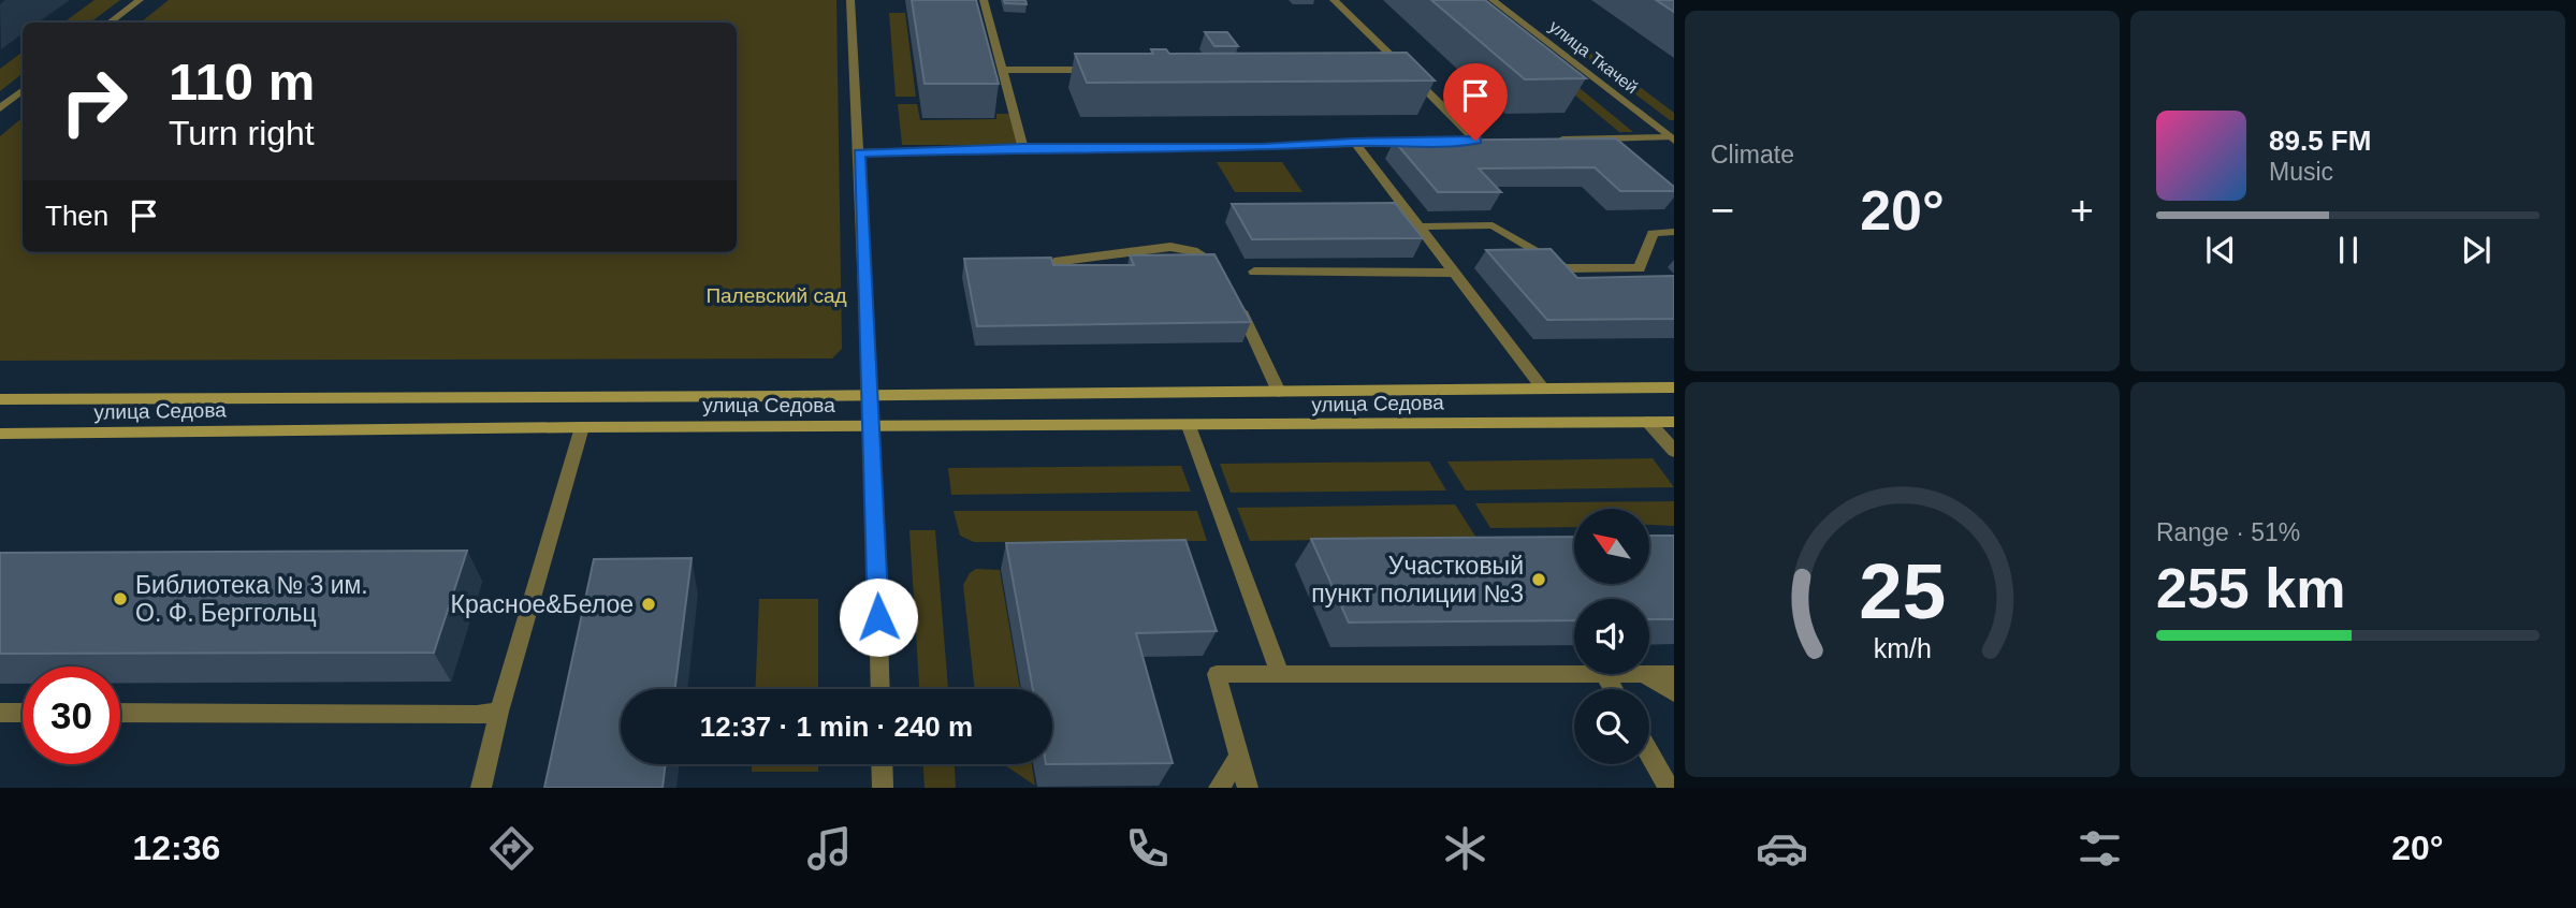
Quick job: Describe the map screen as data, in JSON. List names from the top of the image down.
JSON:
{
  "streets": {
    "main road": ["улица Седова"],
    "street": ["улица Ткачей"]
  },
  "parks": ["Палевский сад"],
  "places": ["Участковый пункт полиции №3", "Библиотека № 3 им. О. Ф. Берггольц", "Красное&Белое"],
  "north": "top left",
  "page": {
    "tile": [
      "Climate",
      ["Range · 51%", "255 km"]
    ],
    "turn": ["110 m", "Turn right"],
    "song": ["89.5 FM", "Music"],
    "then": "Then",
    "heat": ["−", "20°", "+"],
    "limit": "30",
    "trip": "12:37 · 1 min · 240 m",
    "tabs": ["12:36", "20°"],
    "gauge": ["25", "km/h"]
  }
}
